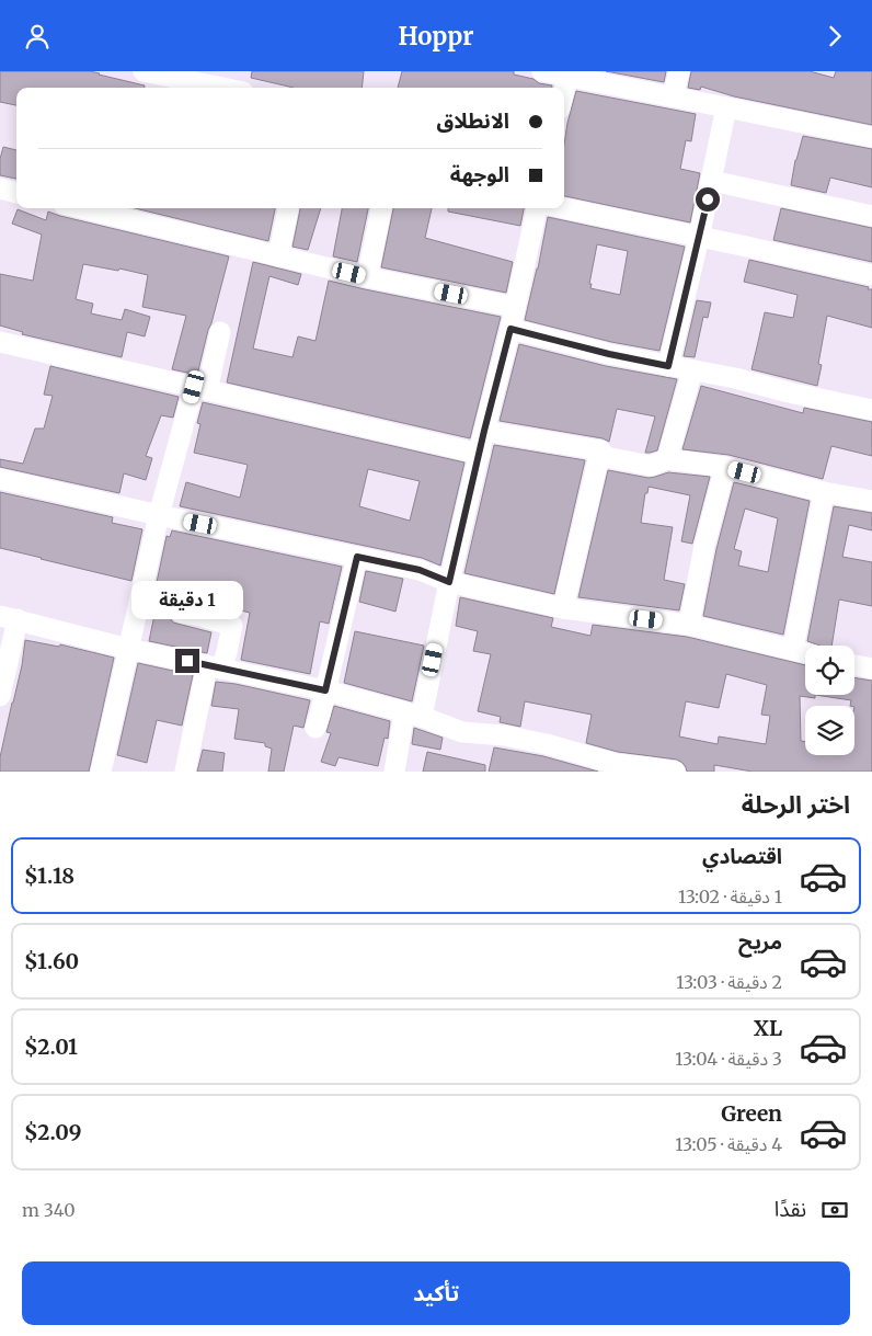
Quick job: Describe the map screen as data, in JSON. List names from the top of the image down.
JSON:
{
  "page": {
    "header": "Hoppr",
    "banner": ["الانطلاق", "الوجهة"],
    "bubble": "1 دقيقة",
    "heading": "اختر الرحلة",
    "list": [
      {
        "name": "اقتصادي",
        "note": "1 دقيقة · 13:02",
        "value": "$1.18"
      },
      {
        "name": "مريح",
        "note": "2 دقيقة · 13:03",
        "value": "$1.60"
      },
      {
        "name": "XL",
        "note": "3 دقيقة · 13:04",
        "value": "$2.01"
      },
      {
        "name": "Green",
        "note": "4 دقيقة · 13:05",
        "value": "$2.09"
      }
    ],
    "pay": ["نقدًا", "340 m"],
    "buttons": "تأكيد"
  }
}
